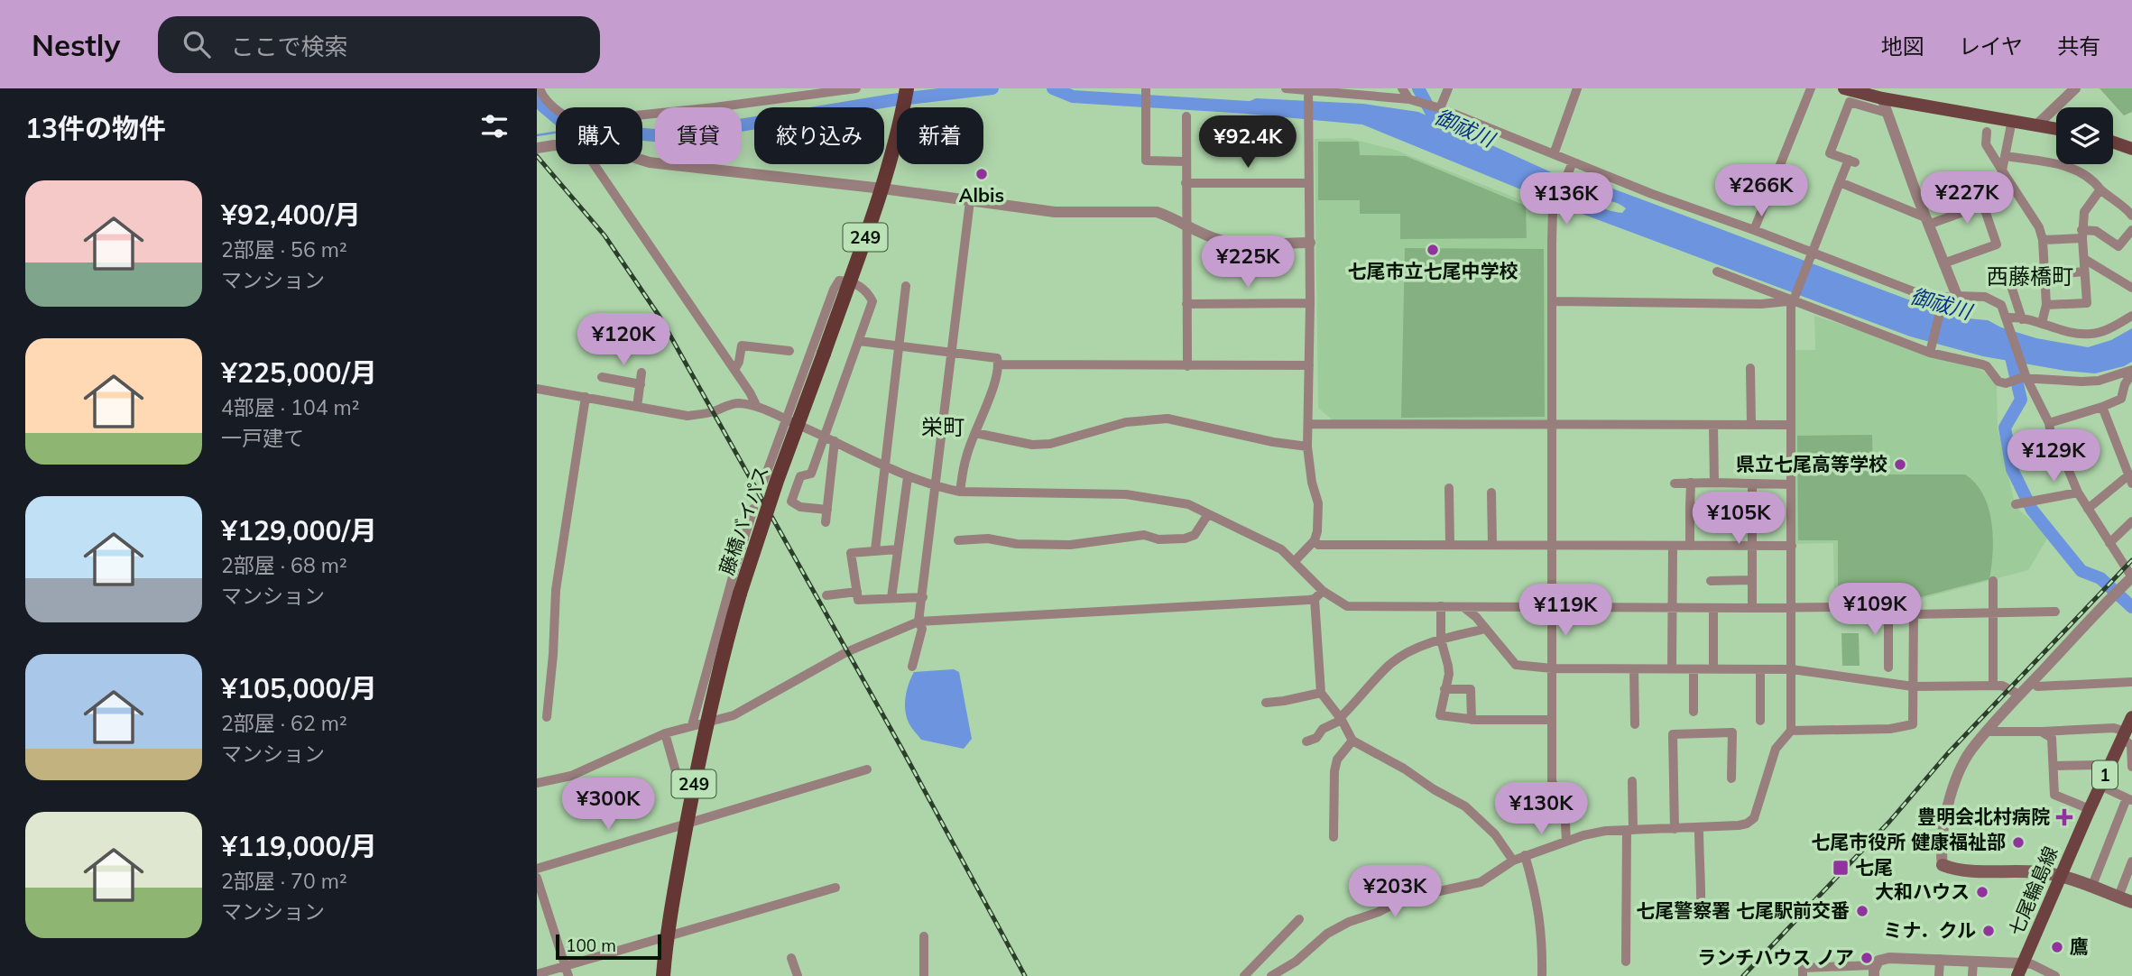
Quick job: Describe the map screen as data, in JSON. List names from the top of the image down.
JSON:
{
  "streets": {
    "highway": ["249", "藤橋バイパス"],
    "main road": ["1", "七尾輪島線"]
  },
  "districts": ["西藤橋町", "栄町"],
  "water": ["御祓川"],
  "places": {
    "other": [
      "Albis",
      "七尾市立七尾中学校",
      "県立七尾高等学校",
      "七尾市役所 健康福祉部",
      "大和ハウス",
      "七尾警察署 七尾駅前交番",
      "ミナ．クル",
      "鷹",
      "ランチハウス ノア"
    ],
    "health": ["豊明会北村病院"],
    "transit": ["七尾"]
  },
  "scale_bar": "100 m",
  "page": {
    "header": "Nestly",
    "search": "ここで検索",
    "nav": ["地図", "レイヤ", "共有"],
    "heading": "13件の物件",
    "chip": [
      "購入",
      "賃貸",
      "絞り込み",
      "新着"
    ],
    "price": [
      "¥92.4K",
      "¥266K",
      "¥227K",
      "¥136K",
      "¥225K",
      "¥120K",
      "¥129K",
      "¥105K",
      "¥109K",
      "¥119K",
      "¥300K",
      "¥130K",
      "¥203K"
    ],
    "list": [
      {
        "name": "¥92,400/月",
        "note": "2部屋 · 56 m² · マンション"
      },
      {
        "name": "¥225,000/月",
        "note": "4部屋 · 104 m² · 一戸建て"
      },
      {
        "name": "¥129,000/月",
        "note": "2部屋 · 68 m² · マンション"
      },
      {
        "name": "¥105,000/月",
        "note": "2部屋 · 62 m² · マンション"
      },
      {
        "name": "¥119,000/月",
        "note": "2部屋 · 70 m² · マンション"
      }
    ],
    "scale": "100 m"
  }
}
